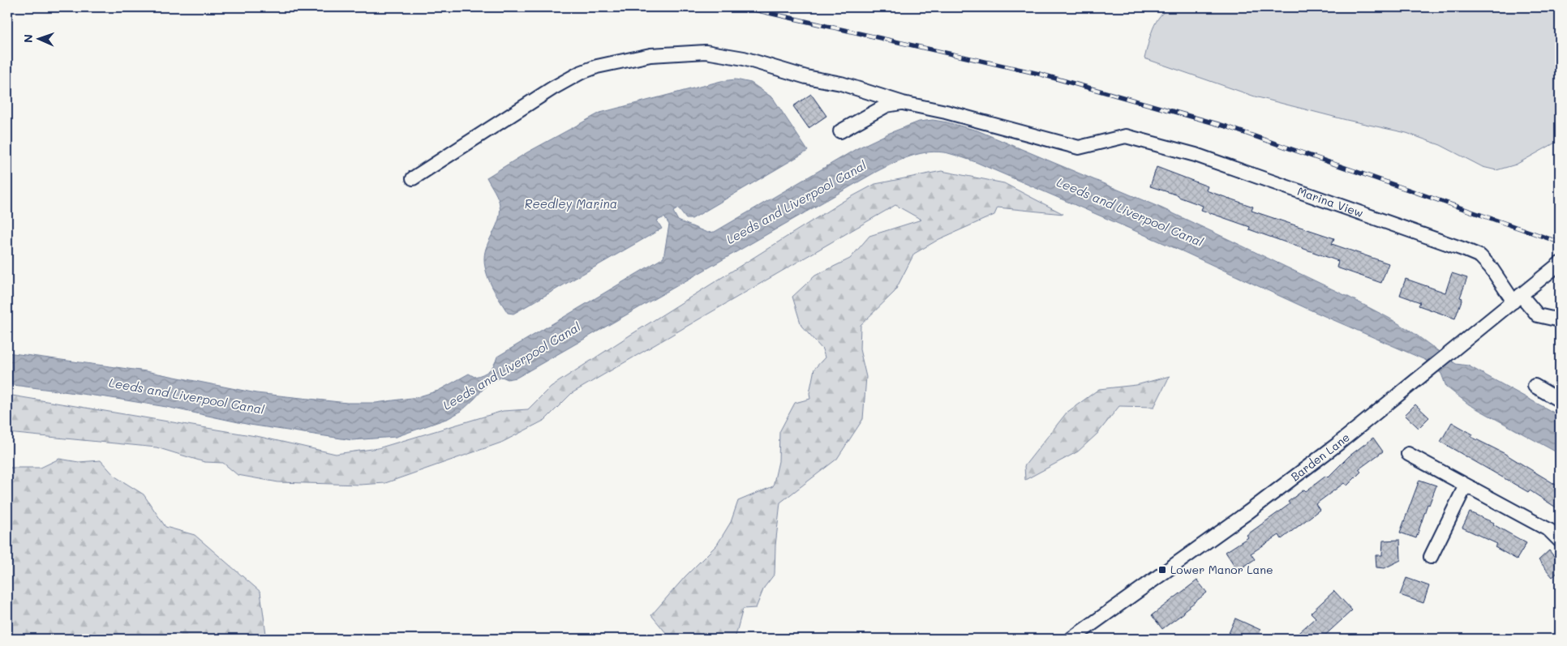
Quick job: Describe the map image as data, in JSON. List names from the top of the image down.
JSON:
{
  "streets": {
    "street": ["Marina View", "Barden Lane"]
  },
  "crossings": [
    ["Marina View", "Barden Lane"]
  ],
  "water": ["Leeds and Liverpool Canal", "Reedley Marina"],
  "places": {
    "transit": ["Lower Manor Lane"]
  },
  "north": "left"
}
